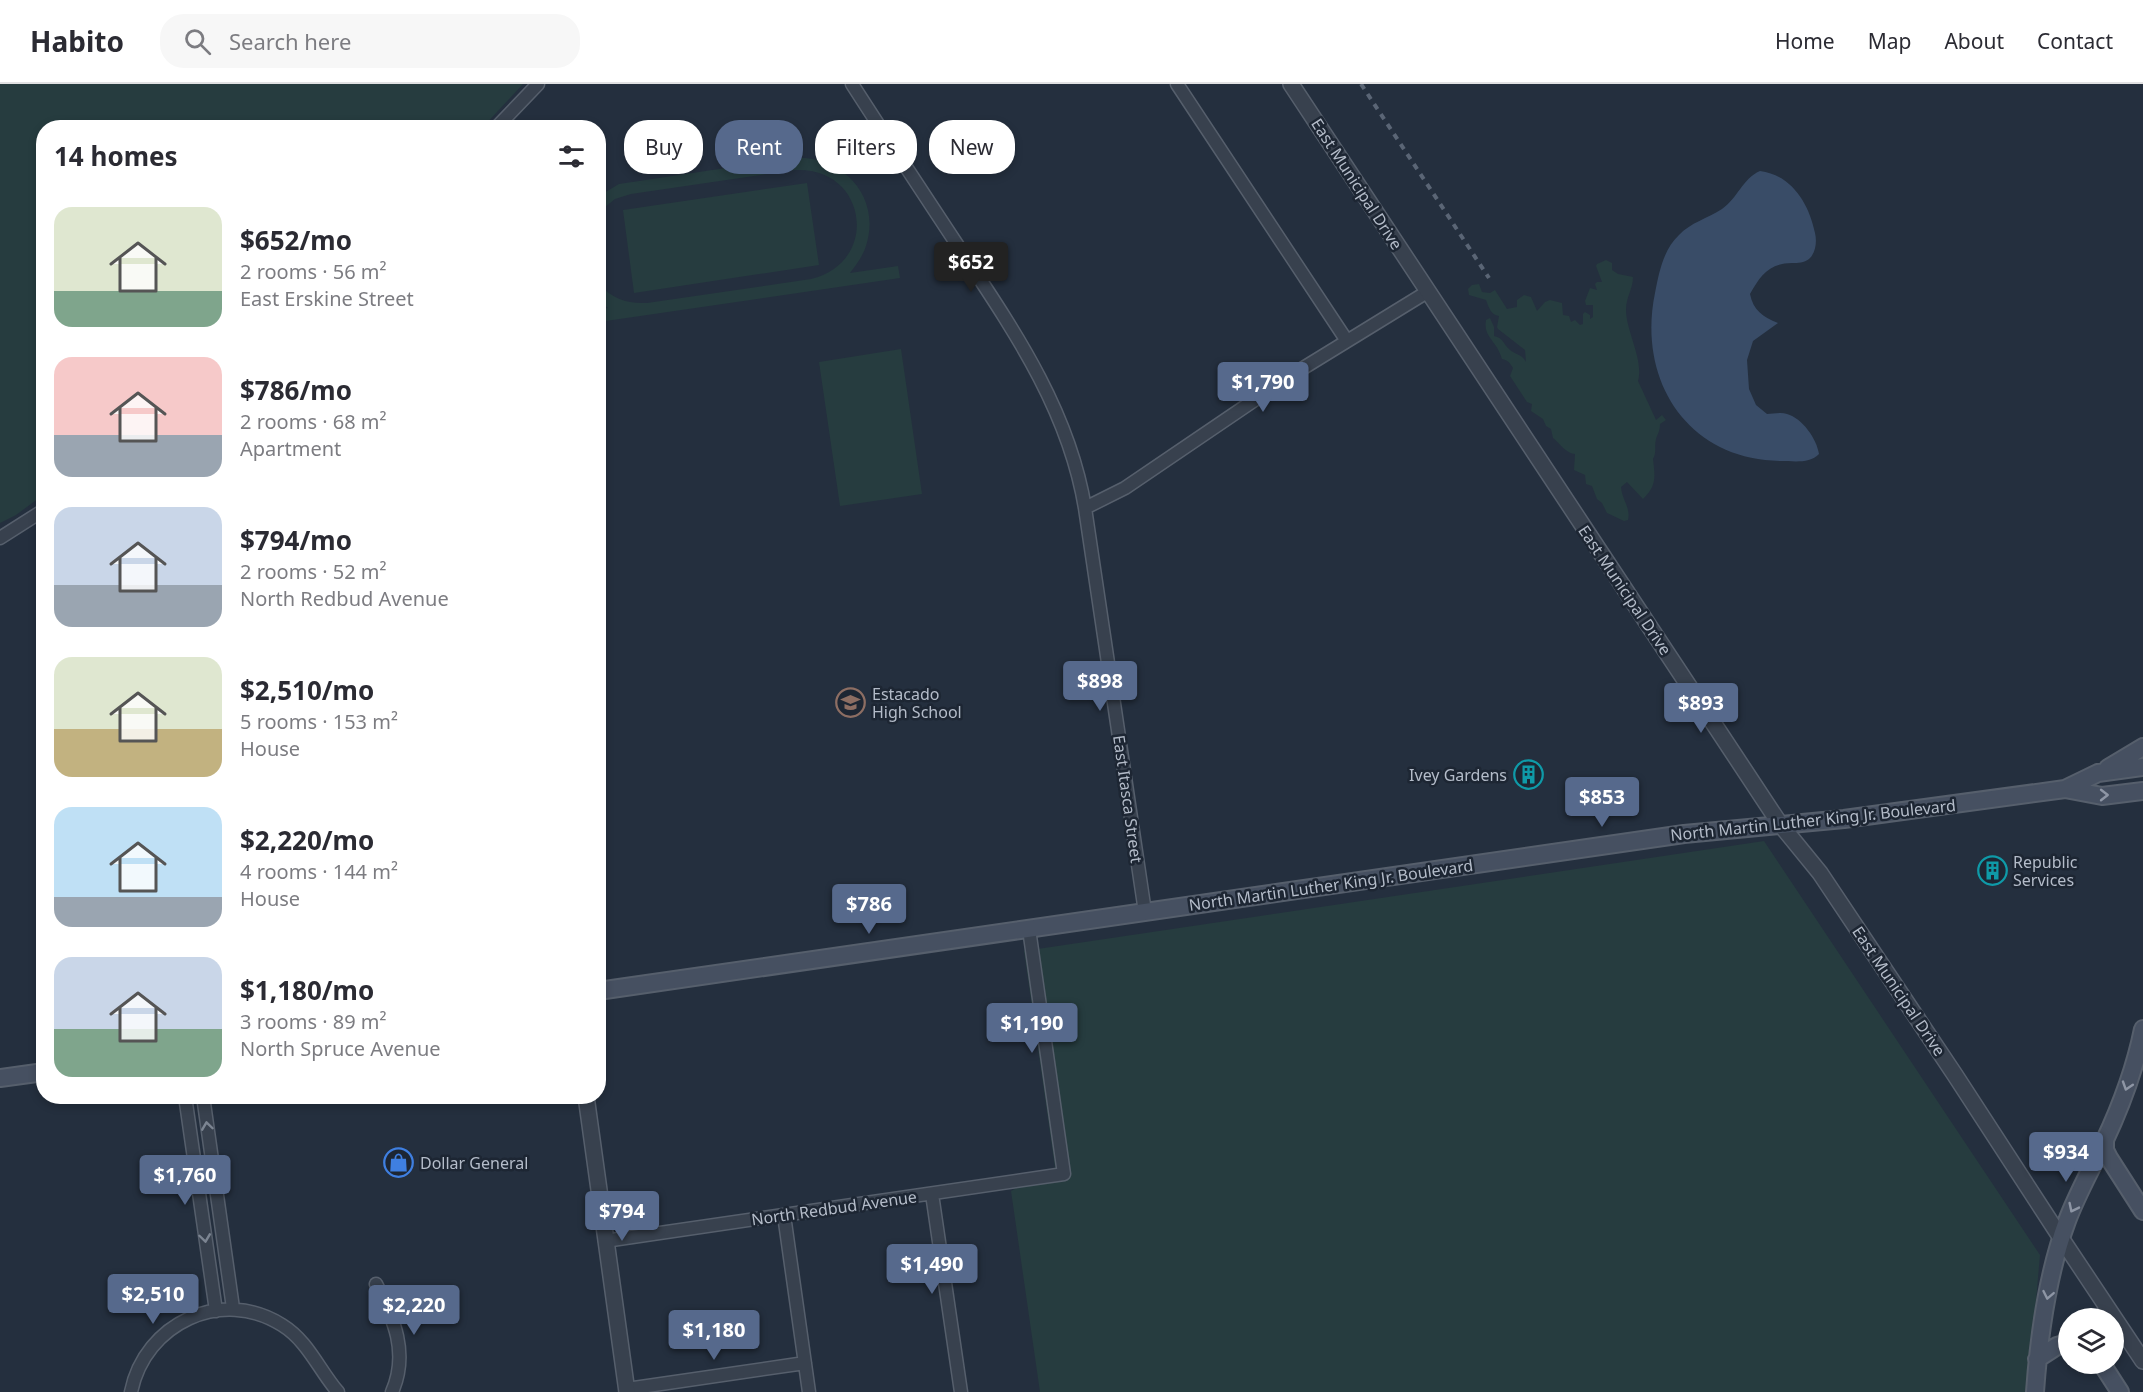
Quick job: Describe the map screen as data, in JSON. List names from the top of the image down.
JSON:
{
  "streets": {
    "main road": ["North Martin Luther King Jr. Boulevard"],
    "street": ["East Municipal Drive", "East Itasca Street", "North Redbud Avenue"]
  },
  "crossings": [
    ["East Municipal Drive", "North Martin Luther King Jr. Boulevard"],
    ["East Itasca Street", "North Martin Luther King Jr. Boulevard"],
    ["North Martin Luther King Jr. Boulevard", "North Redbud Avenue"]
  ],
  "places": {
    "school or university": ["Estacado High School"],
    "building": ["Ivey Gardens", "Republic Services"],
    "shop": ["Dollar General"]
  },
  "page": {
    "header": "Habito",
    "search": "Search here",
    "nav": [
      "Home",
      "Map",
      "About",
      "Contact"
    ],
    "chip": [
      "Buy",
      "Rent",
      "Filters",
      "New"
    ],
    "heading": "14 homes",
    "list": [
      {
        "name": "$652/mo",
        "note": "2 rooms · 56 m² · East Erskine Street"
      },
      {
        "name": "$786/mo",
        "note": "2 rooms · 68 m² · Apartment"
      },
      {
        "name": "$794/mo",
        "note": "2 rooms · 52 m² · North Redbud Avenue"
      },
      {
        "name": "$2,510/mo",
        "note": "5 rooms · 153 m² · House"
      },
      {
        "name": "$2,220/mo",
        "note": "4 rooms · 144 m² · House"
      },
      {
        "name": "$1,180/mo",
        "note": "3 rooms · 89 m² · North Spruce Avenue"
      }
    ],
    "price": [
      "$652",
      "$1,790",
      "$898",
      "$893",
      "$853",
      "$786",
      "$1,190",
      "$934",
      "$1,760",
      "$794",
      "$1,490",
      "$2,510",
      "$2,220",
      "$1,180"
    ]
  }
}
